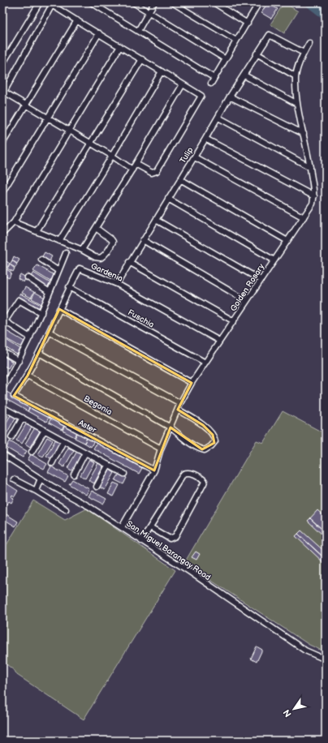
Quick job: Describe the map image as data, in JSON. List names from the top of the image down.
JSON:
{
  "streets": {
    "street": [
      "Tulip",
      "Gardenia",
      "Golden Rosary",
      "Fuschia",
      "Begonia",
      "Aster",
      "San Miguel Barangay Road"
    ]
  },
  "crossings": [
    ["Tulip", "Gardenia"],
    ["Gardenia", "Golden Rosary"],
    ["Gardenia", "Fuschia"],
    ["Gardenia", "Begonia"],
    ["Gardenia", "Aster"],
    ["Golden Rosary", "Fuschia"],
    ["Golden Rosary", "Begonia"],
    ["Golden Rosary", "Aster"],
    ["Golden Rosary", "San Miguel Barangay Road"]
  ],
  "north": "bottom left"
}
